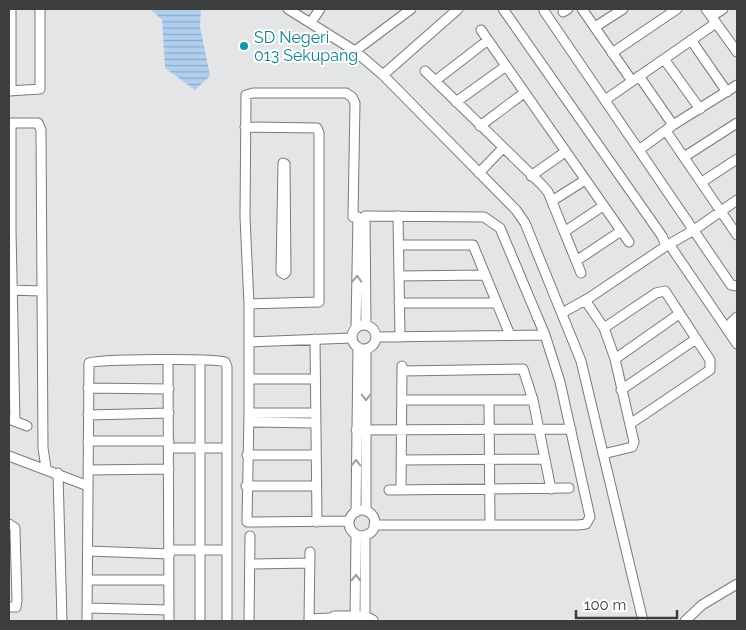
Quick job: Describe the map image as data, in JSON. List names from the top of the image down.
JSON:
{
  "places": ["SD Negeri 013 Sekupang"],
  "scale_bar": "100 m"
}
